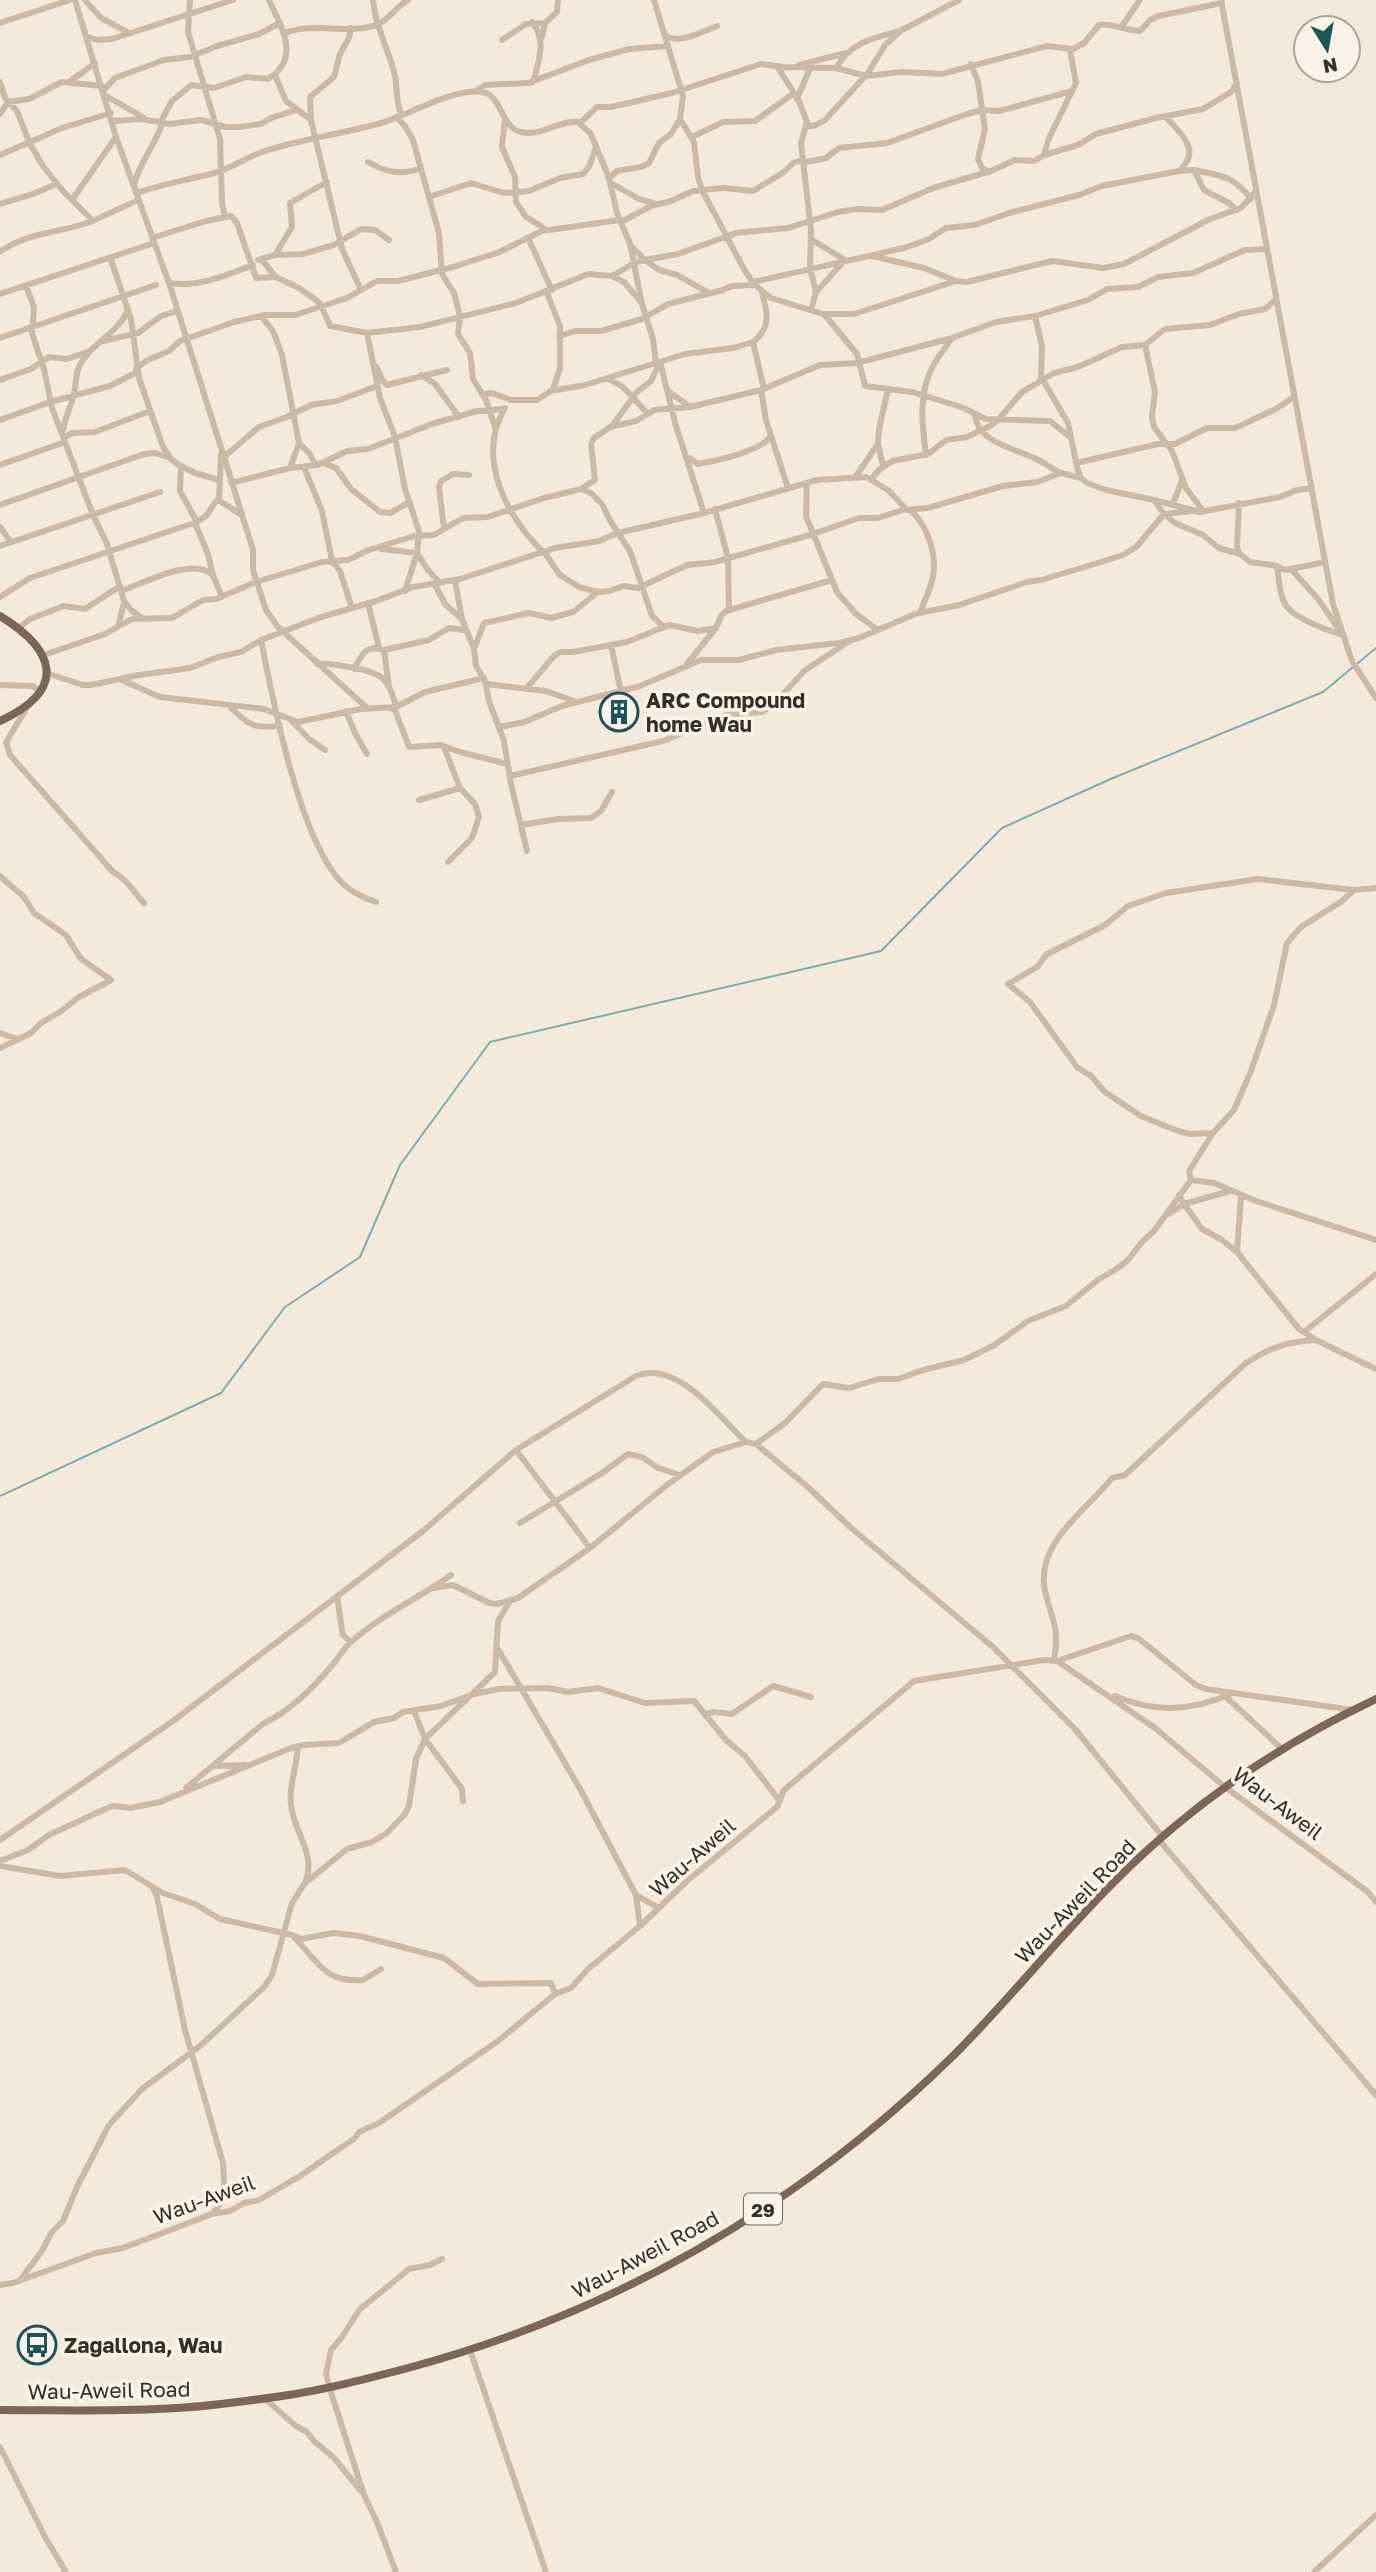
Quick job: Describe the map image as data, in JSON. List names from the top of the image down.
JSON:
{
  "streets": {
    "main road": ["Wau-Aweil Road", "29"],
    "street": ["Wau-Aweil"]
  },
  "crossings": [
    ["Wau-Aweil", "Wau-Aweil Road"]
  ],
  "places": {
    "building": ["ARC Compound home Wau"],
    "bus stop": ["Zagallona, Wau"]
  },
  "north": "bottom"
}
